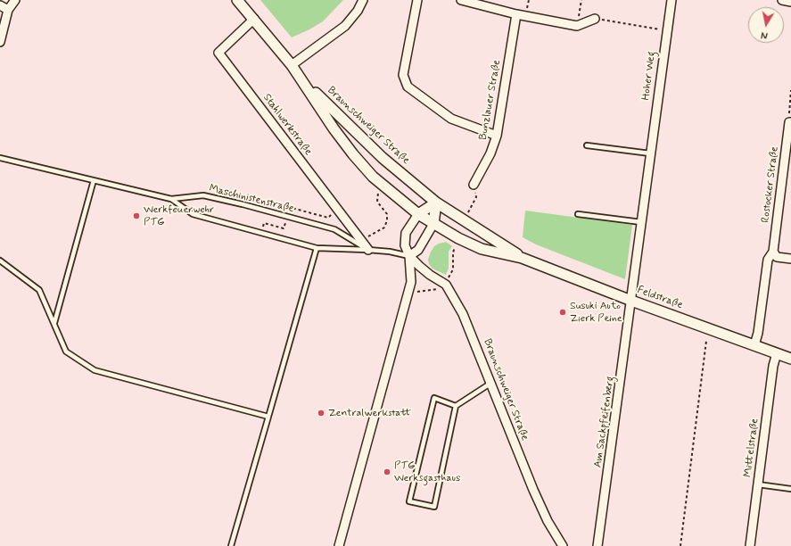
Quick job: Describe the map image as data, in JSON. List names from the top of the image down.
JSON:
{
  "streets": {
    "street": [
      "Hoher Weg",
      "Bunzlauer Straße",
      "Stahlwerkstraße",
      "Braunschweiger Straße",
      "Rostocker Straße",
      "Feldstraße",
      "Am Sackpfeifenberg",
      "Mittelstraße"
    ],
    "lane": ["Maschinistenstraße"]
  },
  "crossings": [
    ["Hoher Weg", "Feldstraße"],
    ["Hoher Weg", "Am Sackpfeifenberg"],
    ["Stahlwerkstraße", "Braunschweiger Straße"],
    ["Stahlwerkstraße", "Maschinistenstraße"],
    ["Braunschweiger Straße", "Feldstraße"],
    ["Rostocker Straße", "Feldstraße"],
    ["Feldstraße", "Am Sackpfeifenberg"],
    ["Feldstraße", "Mittelstraße"]
  ],
  "places": [
    "Werkfeuerwehr PTG",
    "Susuki Auto Zierk Peine",
    "Zentralwerkstatt",
    "PTG Werksgasthaus"
  ],
  "north": "bottom"
}
